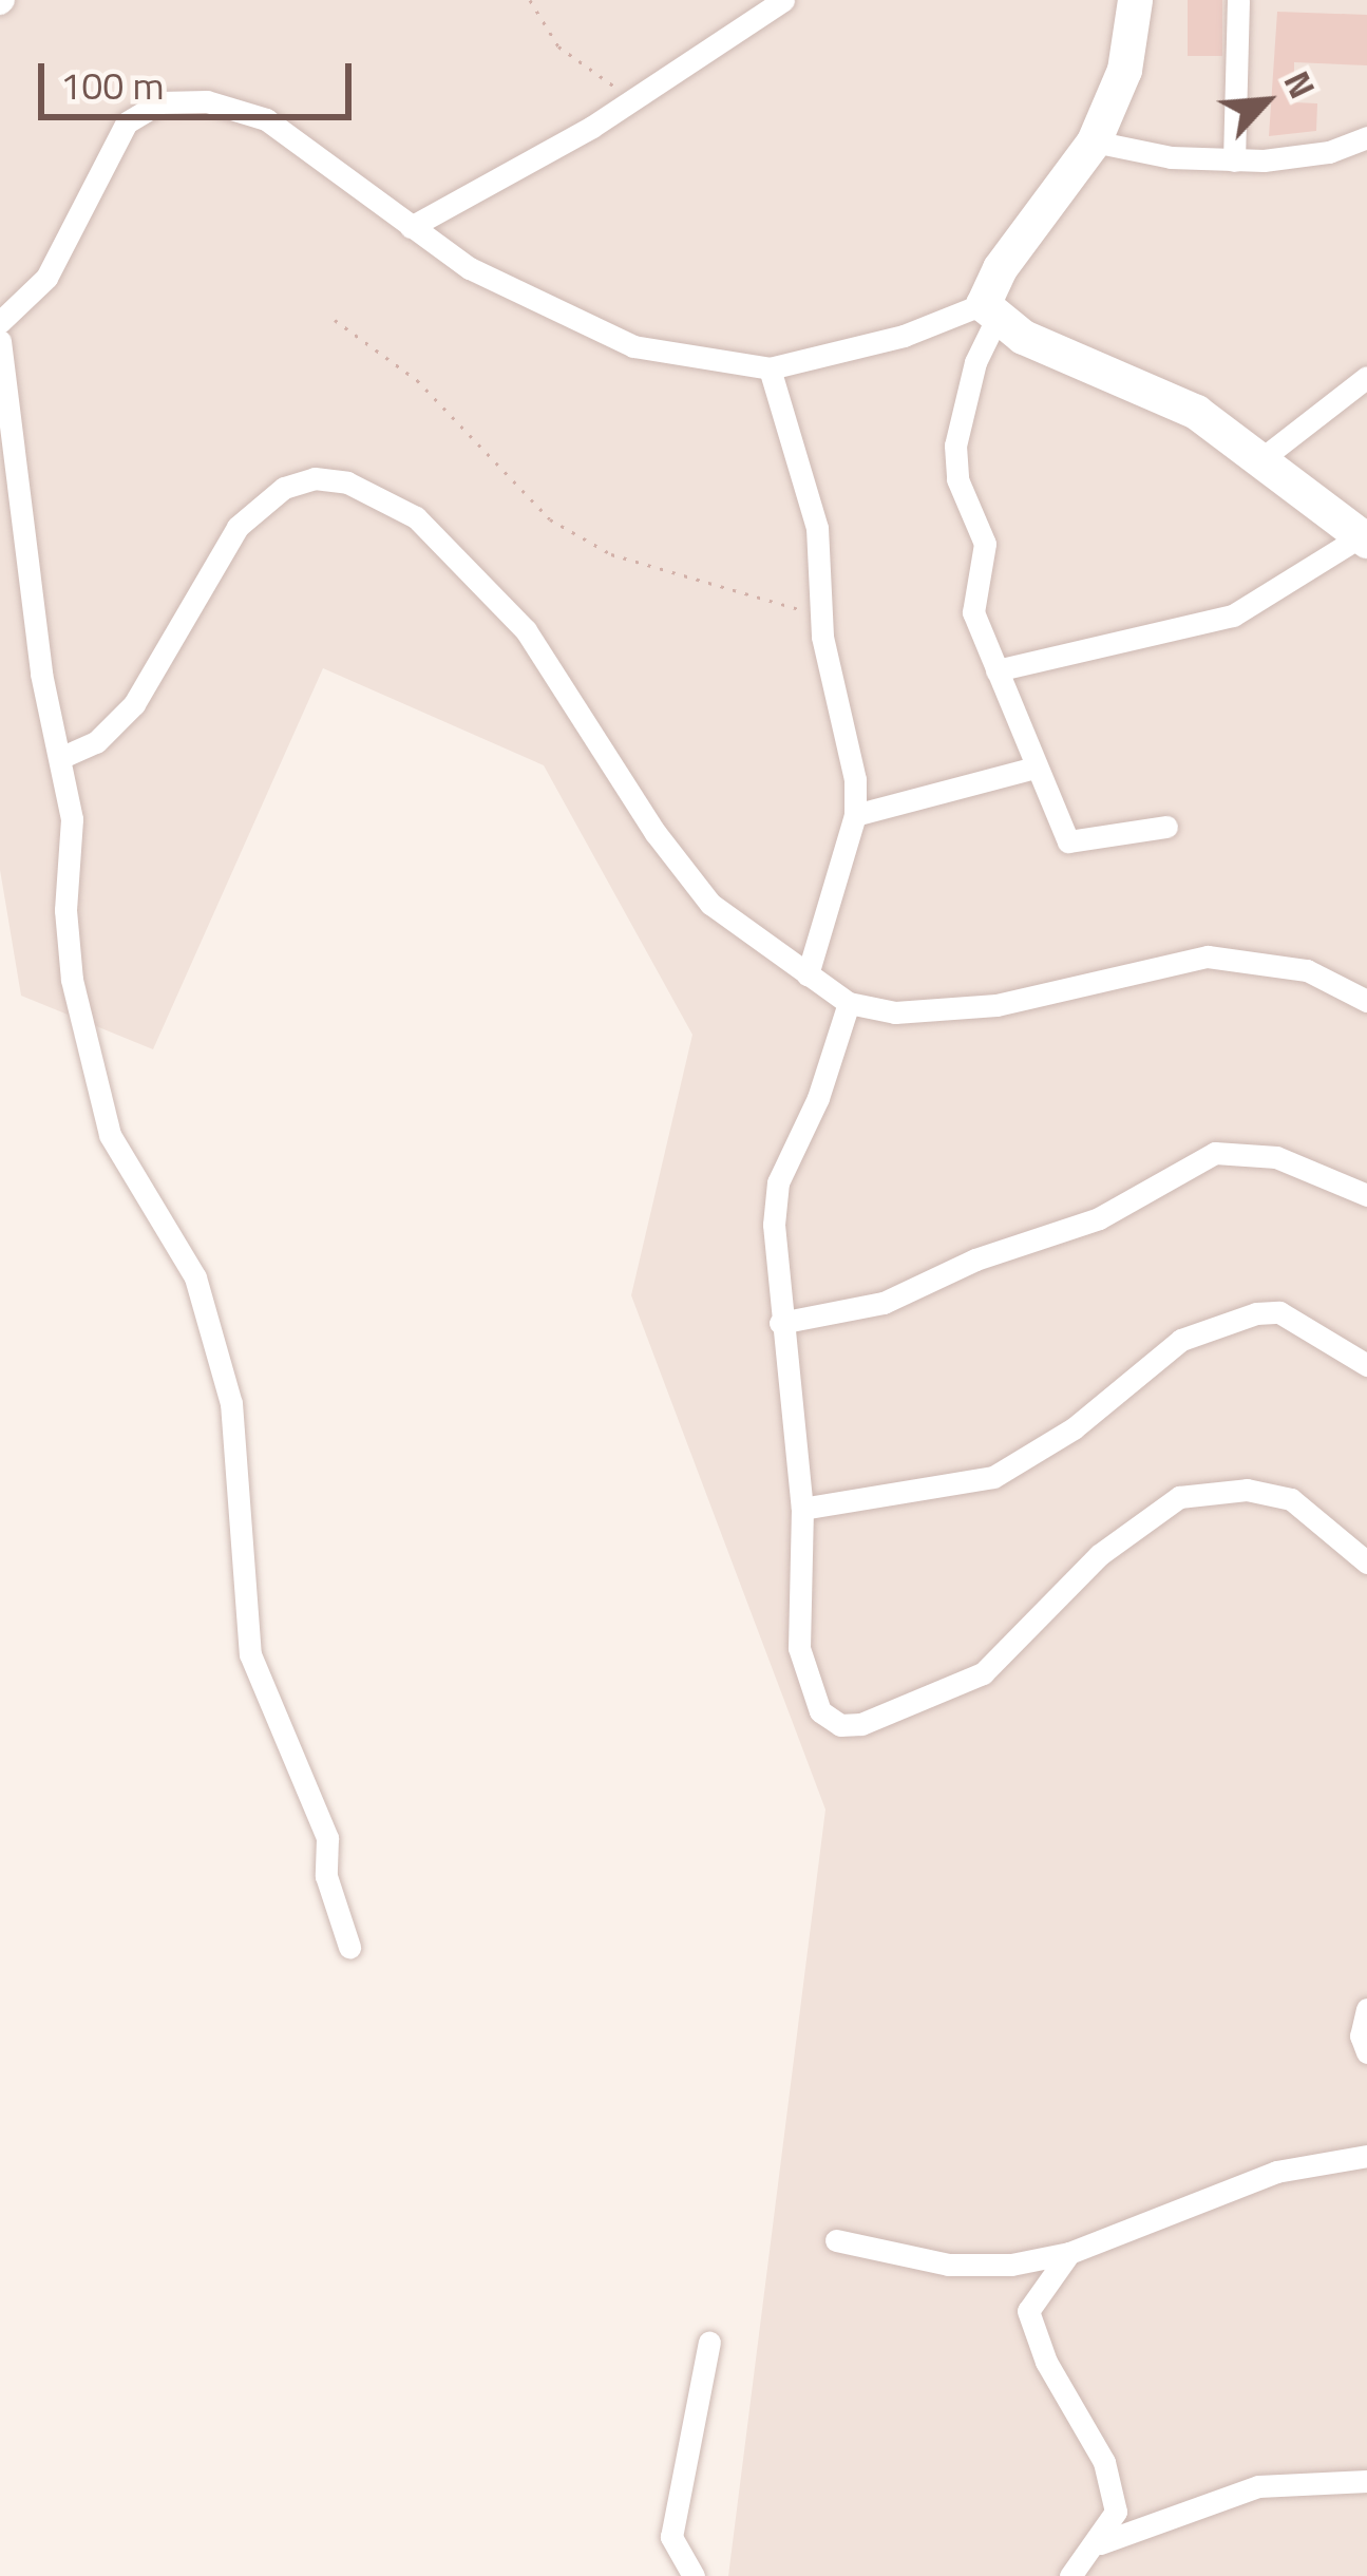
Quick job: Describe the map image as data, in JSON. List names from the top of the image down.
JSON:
{
  "scale_bar": "100 m",
  "north": "top right"
}
